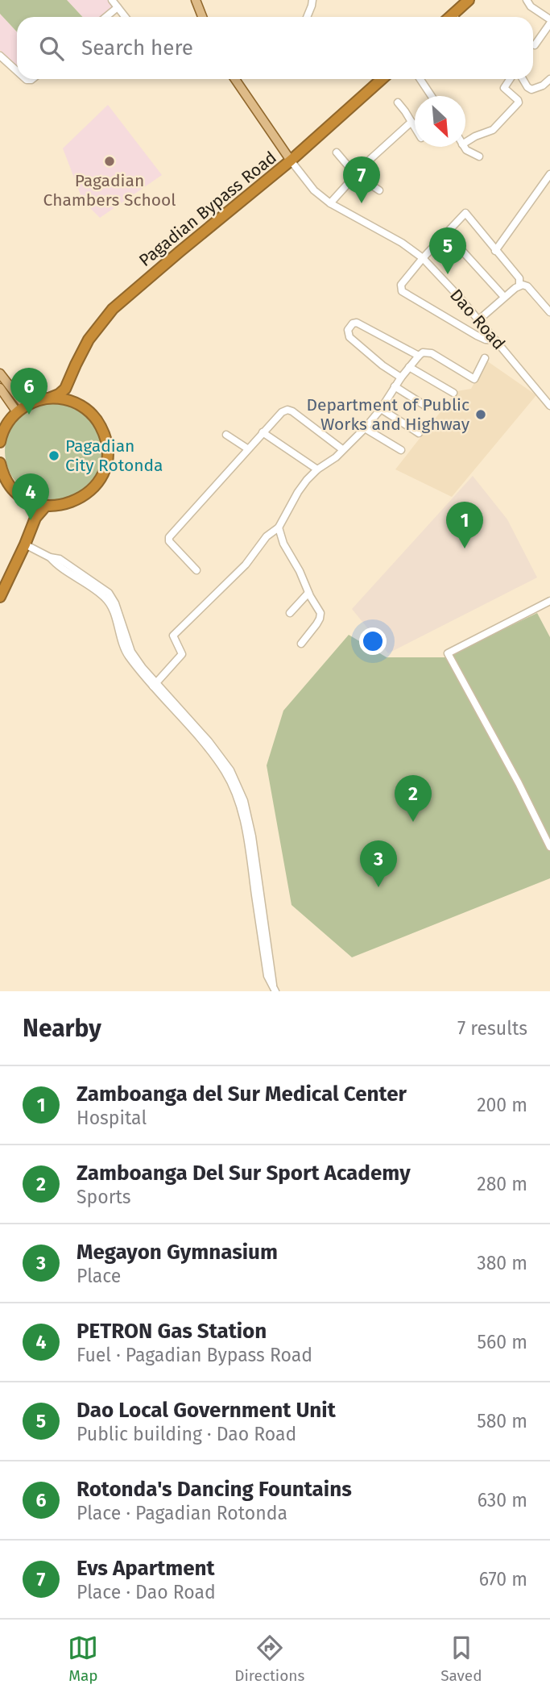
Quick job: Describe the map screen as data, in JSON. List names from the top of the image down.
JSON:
{
  "streets": {
    "highway": ["Pagadian Bypass Road"],
    "street": ["Dao Road"]
  },
  "crossings": [
    ["Pagadian Bypass Road", "Dao Road"]
  ],
  "places": ["Pagadian Chambers School", "Department of Public Works and Highway", "Pagadian City Rotonda"],
  "north": "bottom right",
  "page": {
    "search": "Search here",
    "pins": [
      "7",
      "5",
      "6",
      "4",
      "1",
      "2",
      "3"
    ],
    "heading": ["Nearby", "7 results"],
    "list": [
      {
        "mark": "1",
        "name": "Zamboanga del Sur Medical Center",
        "note": "Hospital",
        "value": "200 m"
      },
      {
        "mark": "2",
        "name": "Zamboanga Del Sur Sport Academy",
        "note": "Sports",
        "value": "280 m"
      },
      {
        "mark": "3",
        "name": "Megayon Gymnasium",
        "note": "Place",
        "value": "380 m"
      },
      {
        "mark": "4",
        "name": "PETRON Gas Station",
        "note": "Fuel · Pagadian Bypass Road",
        "value": "560 m"
      },
      {
        "mark": "5",
        "name": "Dao Local Government Unit",
        "note": "Public building · Dao Road",
        "value": "580 m"
      },
      {
        "mark": "6",
        "name": "Rotonda's Dancing Fountains",
        "note": "Place · Pagadian Rotonda",
        "value": "630 m"
      },
      {
        "mark": "7",
        "name": "Evs Apartment",
        "note": "Place · Dao Road",
        "value": "670 m"
      }
    ],
    "nav": ["Map", "Directions", "Saved"]
  }
}
